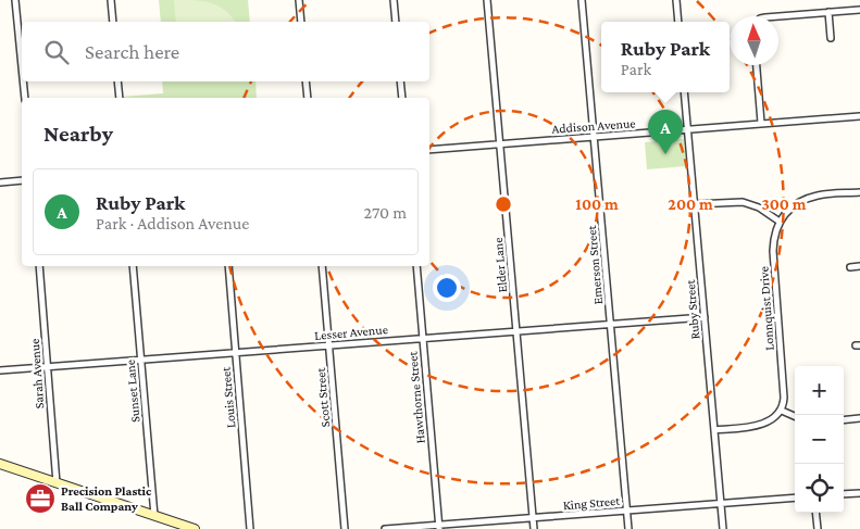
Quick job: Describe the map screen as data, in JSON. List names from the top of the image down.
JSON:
{
  "streets": {
    "street": [
      "Addison Avenue",
      "Elder Lane",
      "Emerson Street",
      "Lonnquist Drive",
      "Ruby Street",
      "Lesser Avenue",
      "Sarah Avenue",
      "Sunset Lane",
      "Louis Street",
      "Scott Street",
      "Hawthorne Street",
      "King Street"
    ]
  },
  "crossings": [
    ["Addison Avenue", "Elder Lane"],
    ["Addison Avenue", "Emerson Street"],
    ["Addison Avenue", "Ruby Street"],
    ["Elder Lane", "Lesser Avenue"],
    ["Elder Lane", "King Street"],
    ["Emerson Street", "Lesser Avenue"],
    ["Emerson Street", "King Street"],
    ["Ruby Street", "Lesser Avenue"],
    ["Ruby Street", "King Street"],
    ["Lesser Avenue", "Sarah Avenue"],
    ["Lesser Avenue", "Sunset Lane"],
    ["Lesser Avenue", "Louis Street"],
    ["Lesser Avenue", "Scott Street"],
    ["Lesser Avenue", "Hawthorne Street"],
    ["Hawthorne Street", "King Street"]
  ],
  "places": {
    "office": ["Precision Plastic Ball Company"]
  },
  "north": "top",
  "page": {
    "popup": ["Ruby Park", "Park"],
    "search": "Search here",
    "heading": "Nearby",
    "pins": "A",
    "list": [
      {
        "mark": "A",
        "name": "Ruby Park",
        "note": "Park · Addison Avenue",
        "value": "270 m"
      }
    ],
    "map_buttons": ["+", "−"]
  },
  "rings": ["100 m", "200 m", "300 m"]
}
